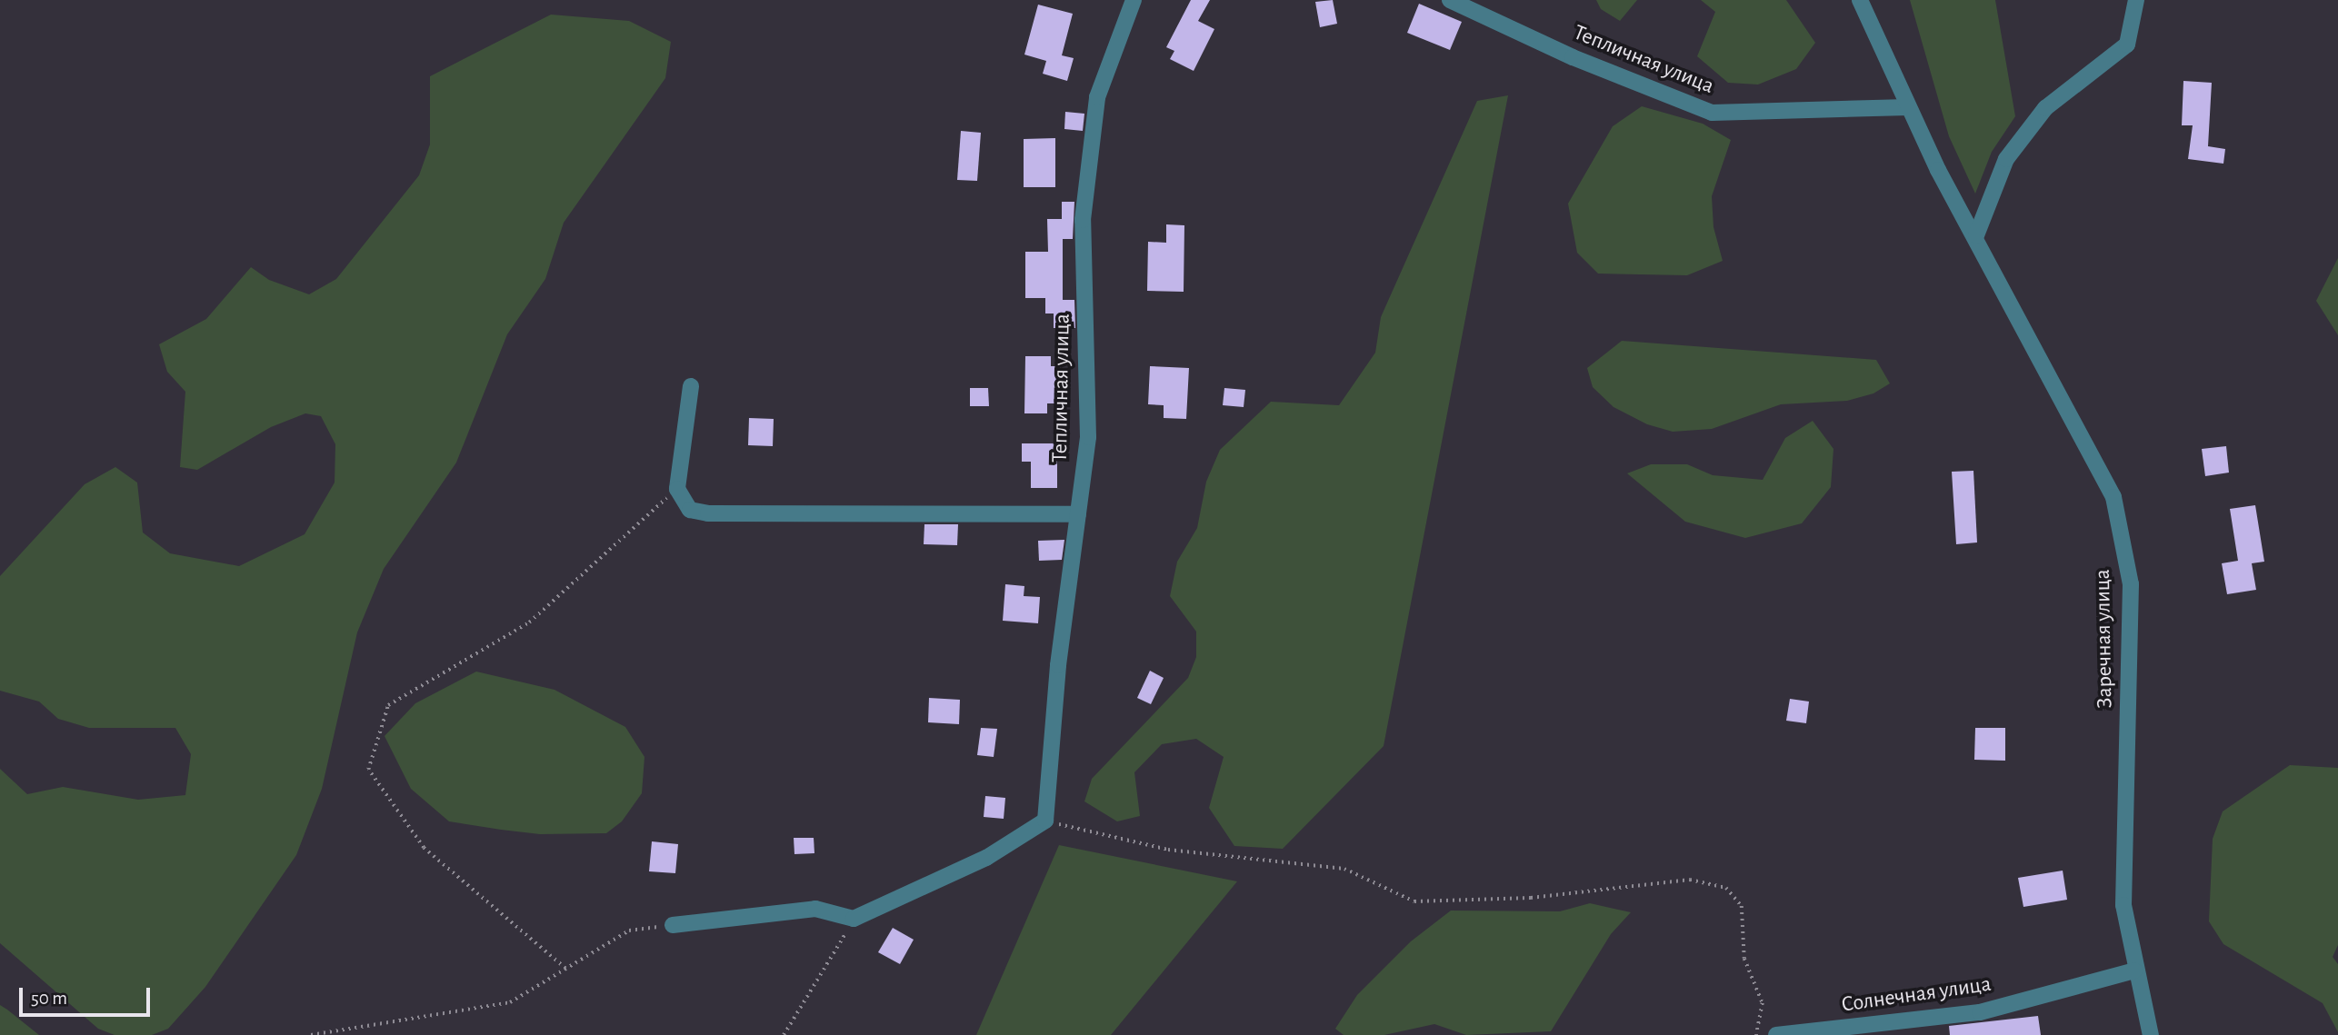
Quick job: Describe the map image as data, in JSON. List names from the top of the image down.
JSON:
{
  "streets": {
    "street": ["Тепличная улица", "Заречная улица", "Солнечная улица"]
  },
  "crossings": [
    ["Тепличная улица", "Заречная улица"],
    ["Заречная улица", "Солнечная улица"]
  ],
  "scale_bar": "50 m"
}
